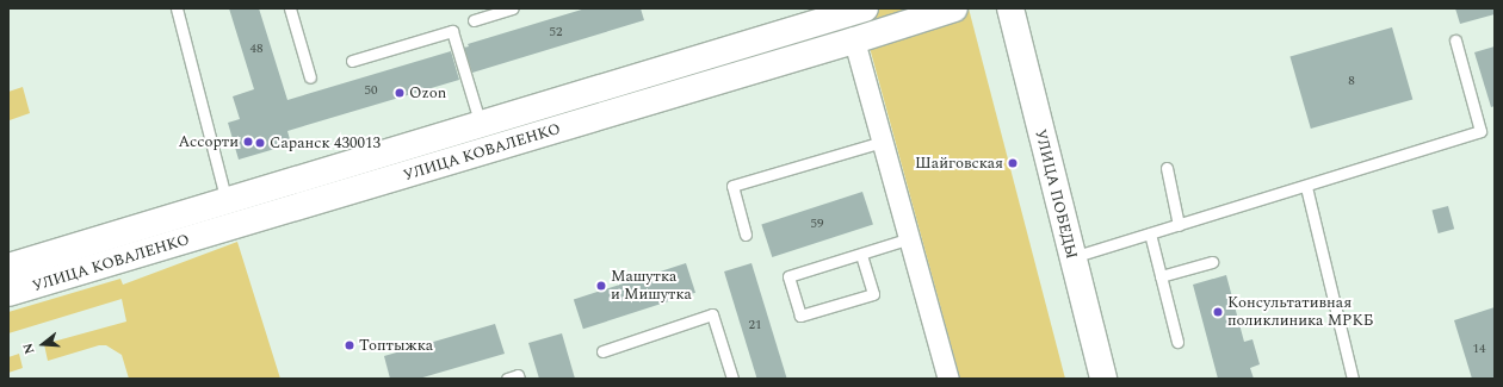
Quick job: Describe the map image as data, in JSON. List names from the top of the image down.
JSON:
{
  "streets": {
    "main road": ["УЛИЦА КОВАЛЕНКО", "УЛИЦА ПОБЕДЫ"]
  },
  "places": [
    "Ozon",
    "Ассорти",
    "Саранск 430013",
    "Шайговская",
    "Машутка и Мишутка",
    "Консультативная поликлиника МРКБ",
    "Топтыжка"
  ],
  "house_numbers": [
    "52",
    "48",
    "8",
    "50",
    "59",
    "21",
    "14"
  ],
  "north": "left"
}
